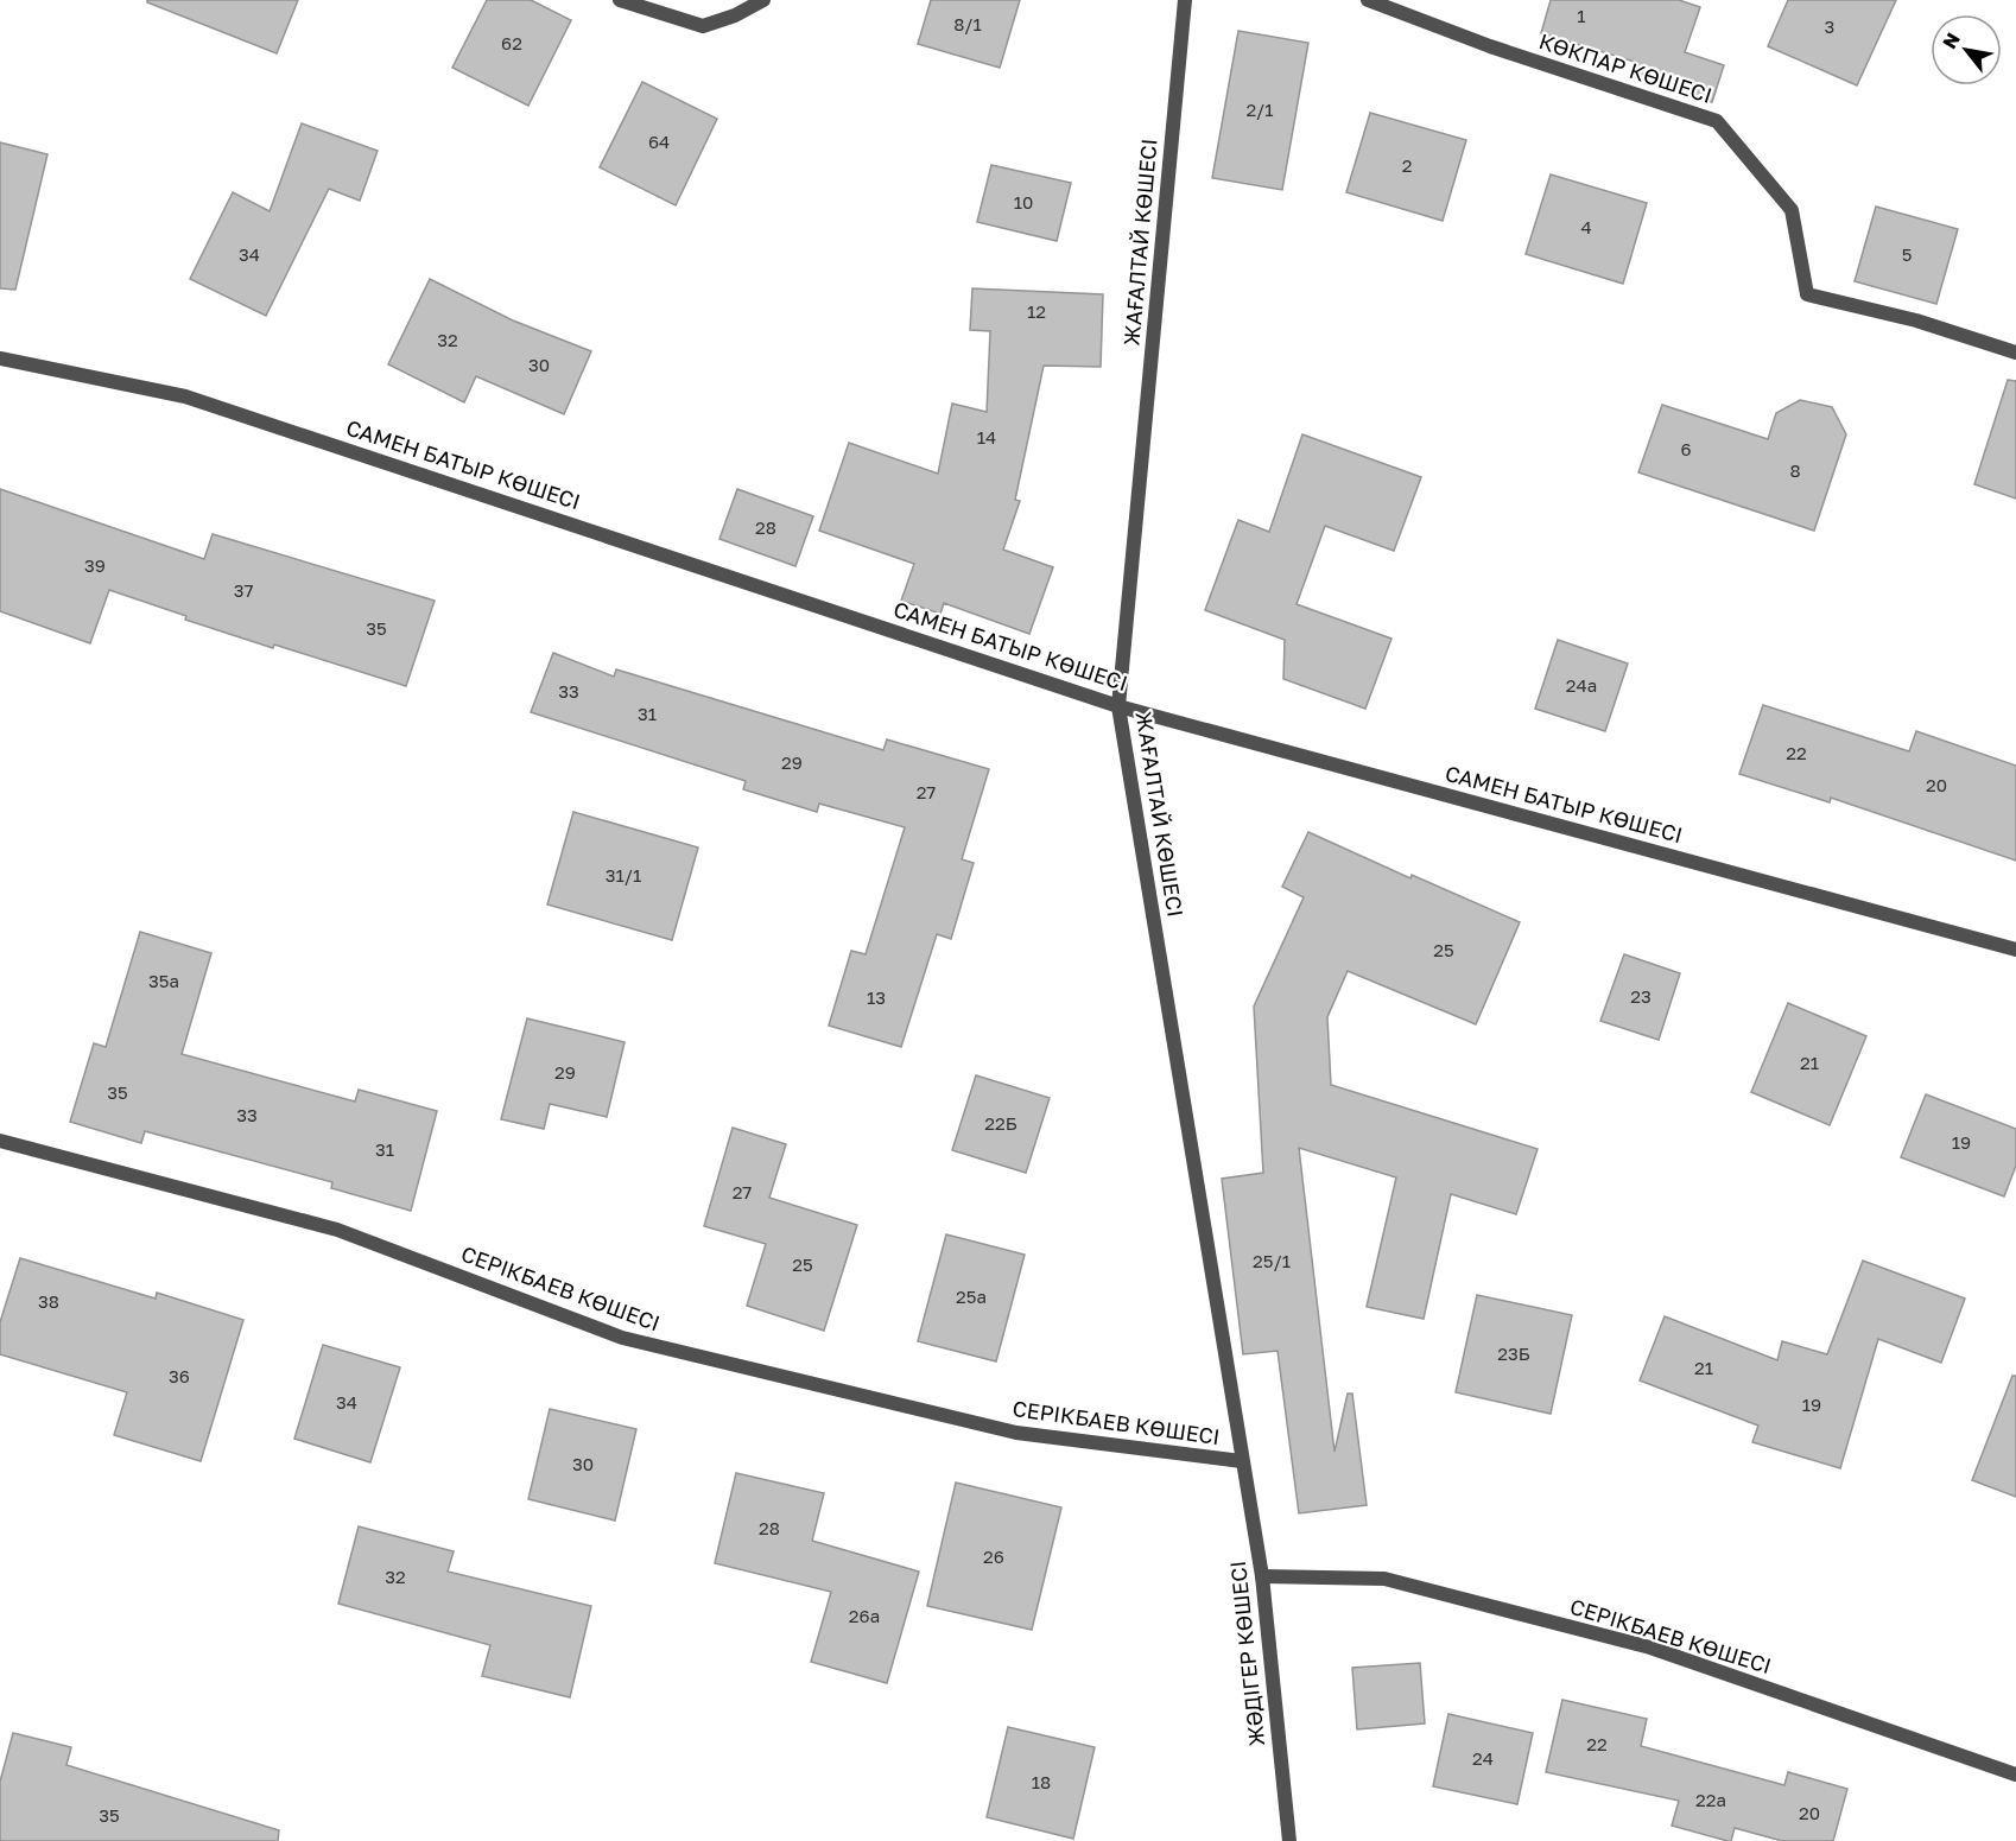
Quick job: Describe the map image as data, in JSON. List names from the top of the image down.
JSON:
{
  "streets": {
    "street": [
      "КӨКПАР КӨШЕСІ",
      "ЖАҒАЛТАЙ КӨШЕСІ",
      "САМЕН БАТЫР КӨШЕСІ",
      "СЕРІКБАЕВ КӨШЕСІ",
      "ЖӘДІГЕР КӨШЕСІ"
    ]
  },
  "crossings": [
    ["ЖАҒАЛТАЙ КӨШЕСІ", "САМЕН БАТЫР КӨШЕСІ"],
    ["ЖАҒАЛТАЙ КӨШЕСІ", "СЕРІКБАЕВ КӨШЕСІ"],
    ["ЖАҒАЛТАЙ КӨШЕСІ", "ЖӘДІГЕР КӨШЕСІ"],
    ["СЕРІКБАЕВ КӨШЕСІ", "ЖӘДІГЕР КӨШЕСІ"]
  ],
  "house_numbers": [
    "1",
    "8/1",
    "3",
    "62",
    "2/1",
    "64",
    "2",
    "10",
    "4",
    "34",
    "5",
    "12",
    "32",
    "30",
    "14",
    "6",
    "8",
    "28",
    "39",
    "37",
    "35",
    "24а",
    "33",
    "31",
    "22",
    "29",
    "20",
    "27",
    "31/1",
    "25",
    "35а",
    "23",
    "13",
    "21",
    "29",
    "35",
    "33",
    "22Б",
    "19",
    "31",
    "27",
    "25/1",
    "25",
    "25а",
    "38",
    "23Б",
    "21",
    "36",
    "34",
    "19",
    "30",
    "28",
    "26",
    "32",
    "26а",
    "22",
    "24",
    "18",
    "22а",
    "20",
    "35"
  ],
  "north": "top left"
}
